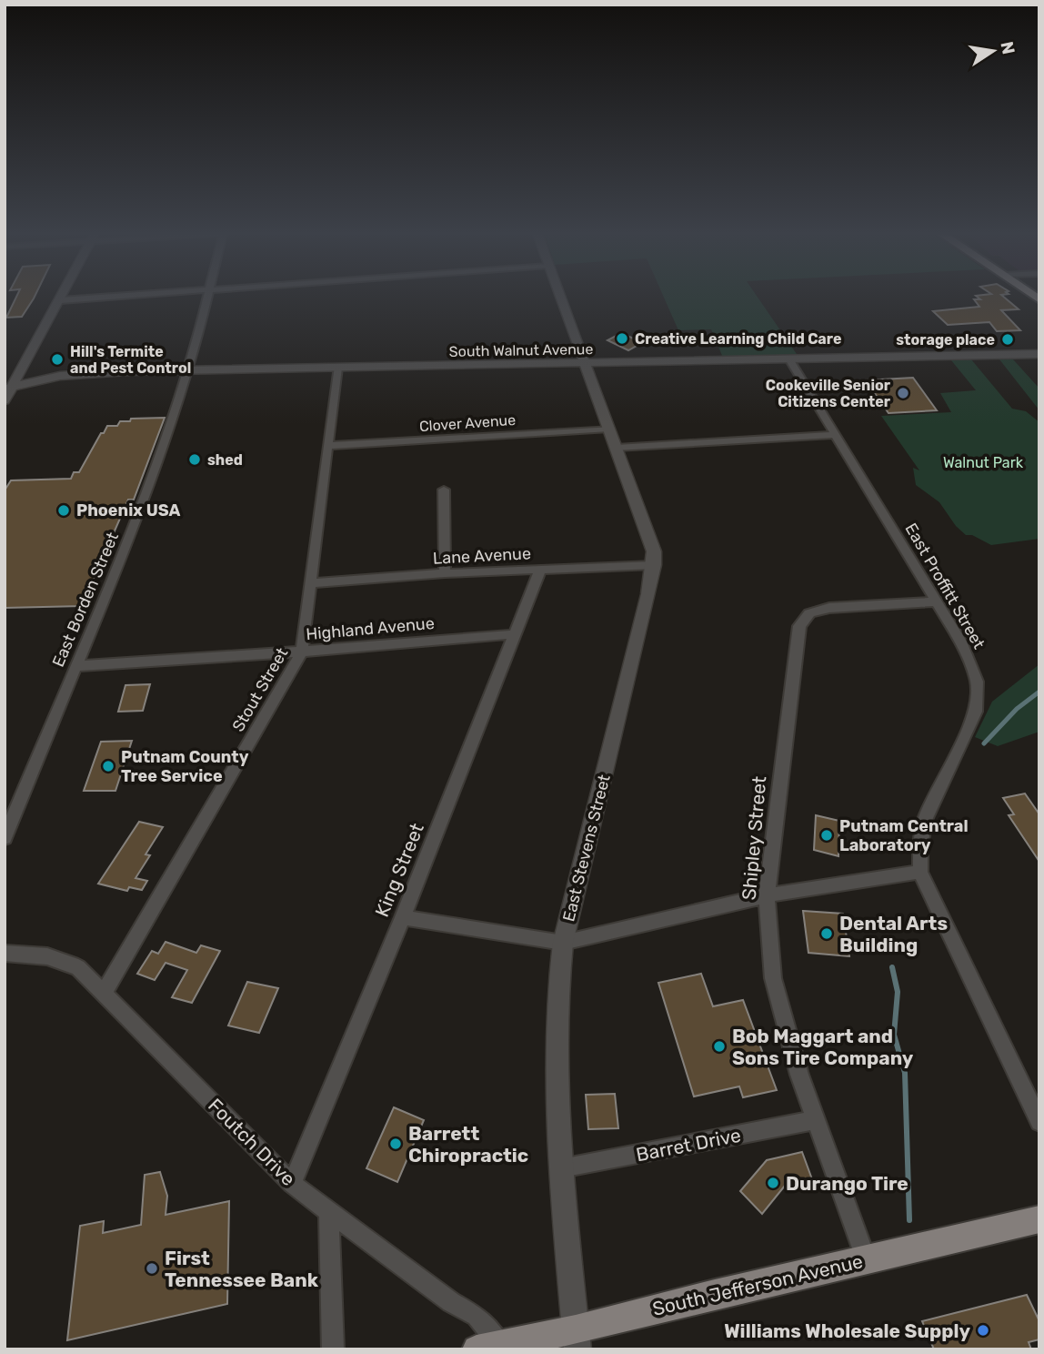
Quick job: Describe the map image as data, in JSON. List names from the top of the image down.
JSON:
{
  "streets": {
    "main road": ["South Jefferson Avenue"],
    "street": [
      "South Walnut Avenue",
      "Clover Avenue",
      "Lane Avenue",
      "East Proffitt Street",
      "East Borden Street",
      "Highland Avenue",
      "Stout Street",
      "Shipley Street",
      "East Stevens Street",
      "King Street",
      "Foutch Drive",
      "Barret Drive"
    ]
  },
  "crossings": [
    ["South Walnut Avenue", "East Proffitt Street"],
    ["South Walnut Avenue", "East Borden Street"],
    ["South Walnut Avenue", "Stout Street"],
    ["South Walnut Avenue", "East Stevens Street"],
    ["Clover Avenue", "Stout Street"],
    ["Clover Avenue", "East Stevens Street"],
    ["Lane Avenue", "Stout Street"],
    ["Lane Avenue", "East Stevens Street"],
    ["Lane Avenue", "King Street"],
    ["East Proffitt Street", "Shipley Street"],
    ["East Borden Street", "Highland Avenue"],
    ["Highland Avenue", "Stout Street"],
    ["Highland Avenue", "King Street"],
    ["Stout Street", "Foutch Drive"],
    ["Shipley Street", "Barret Drive"],
    ["Shipley Street", "South Jefferson Avenue"],
    ["East Stevens Street", "Barret Drive"],
    ["East Stevens Street", "South Jefferson Avenue"],
    ["King Street", "Foutch Drive"],
    ["Foutch Drive", "South Jefferson Avenue"]
  ],
  "parks": ["Walnut Park"],
  "places": [
    "Creative Learning Child Care",
    "storage place",
    "Hill's Termite and Pest Control",
    "Cookeville Senior Citizens Center",
    "shed",
    "Phoenix USA",
    "Putnam County Tree Service",
    "Putnam Central Laboratory",
    "Dental Arts Building",
    "Bob Maggart and Sons Tire Company",
    "Barrett Chiropractic",
    "Durango Tire",
    "First Tennessee Bank",
    "Williams Wholesale Supply"
  ],
  "north": "right"
}
